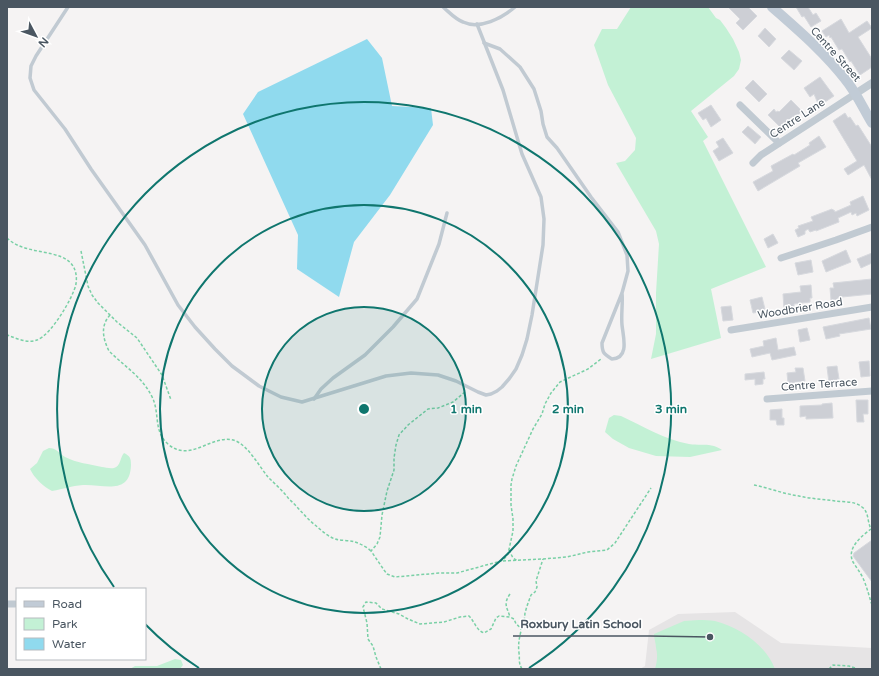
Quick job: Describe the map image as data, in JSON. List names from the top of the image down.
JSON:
{
  "streets": {
    "main road": ["Centre Street"],
    "street": ["Centre Lane", "Woodbrier Road", "Centre Terrace"]
  },
  "crossings": [
    ["Centre Street", "Centre Lane"]
  ],
  "places": ["Roxbury Latin School"],
  "legend": ["Road", "Park", "Water"],
  "north": "bottom right",
  "rings": ["1 min", "2 min", "3 min"]
}
